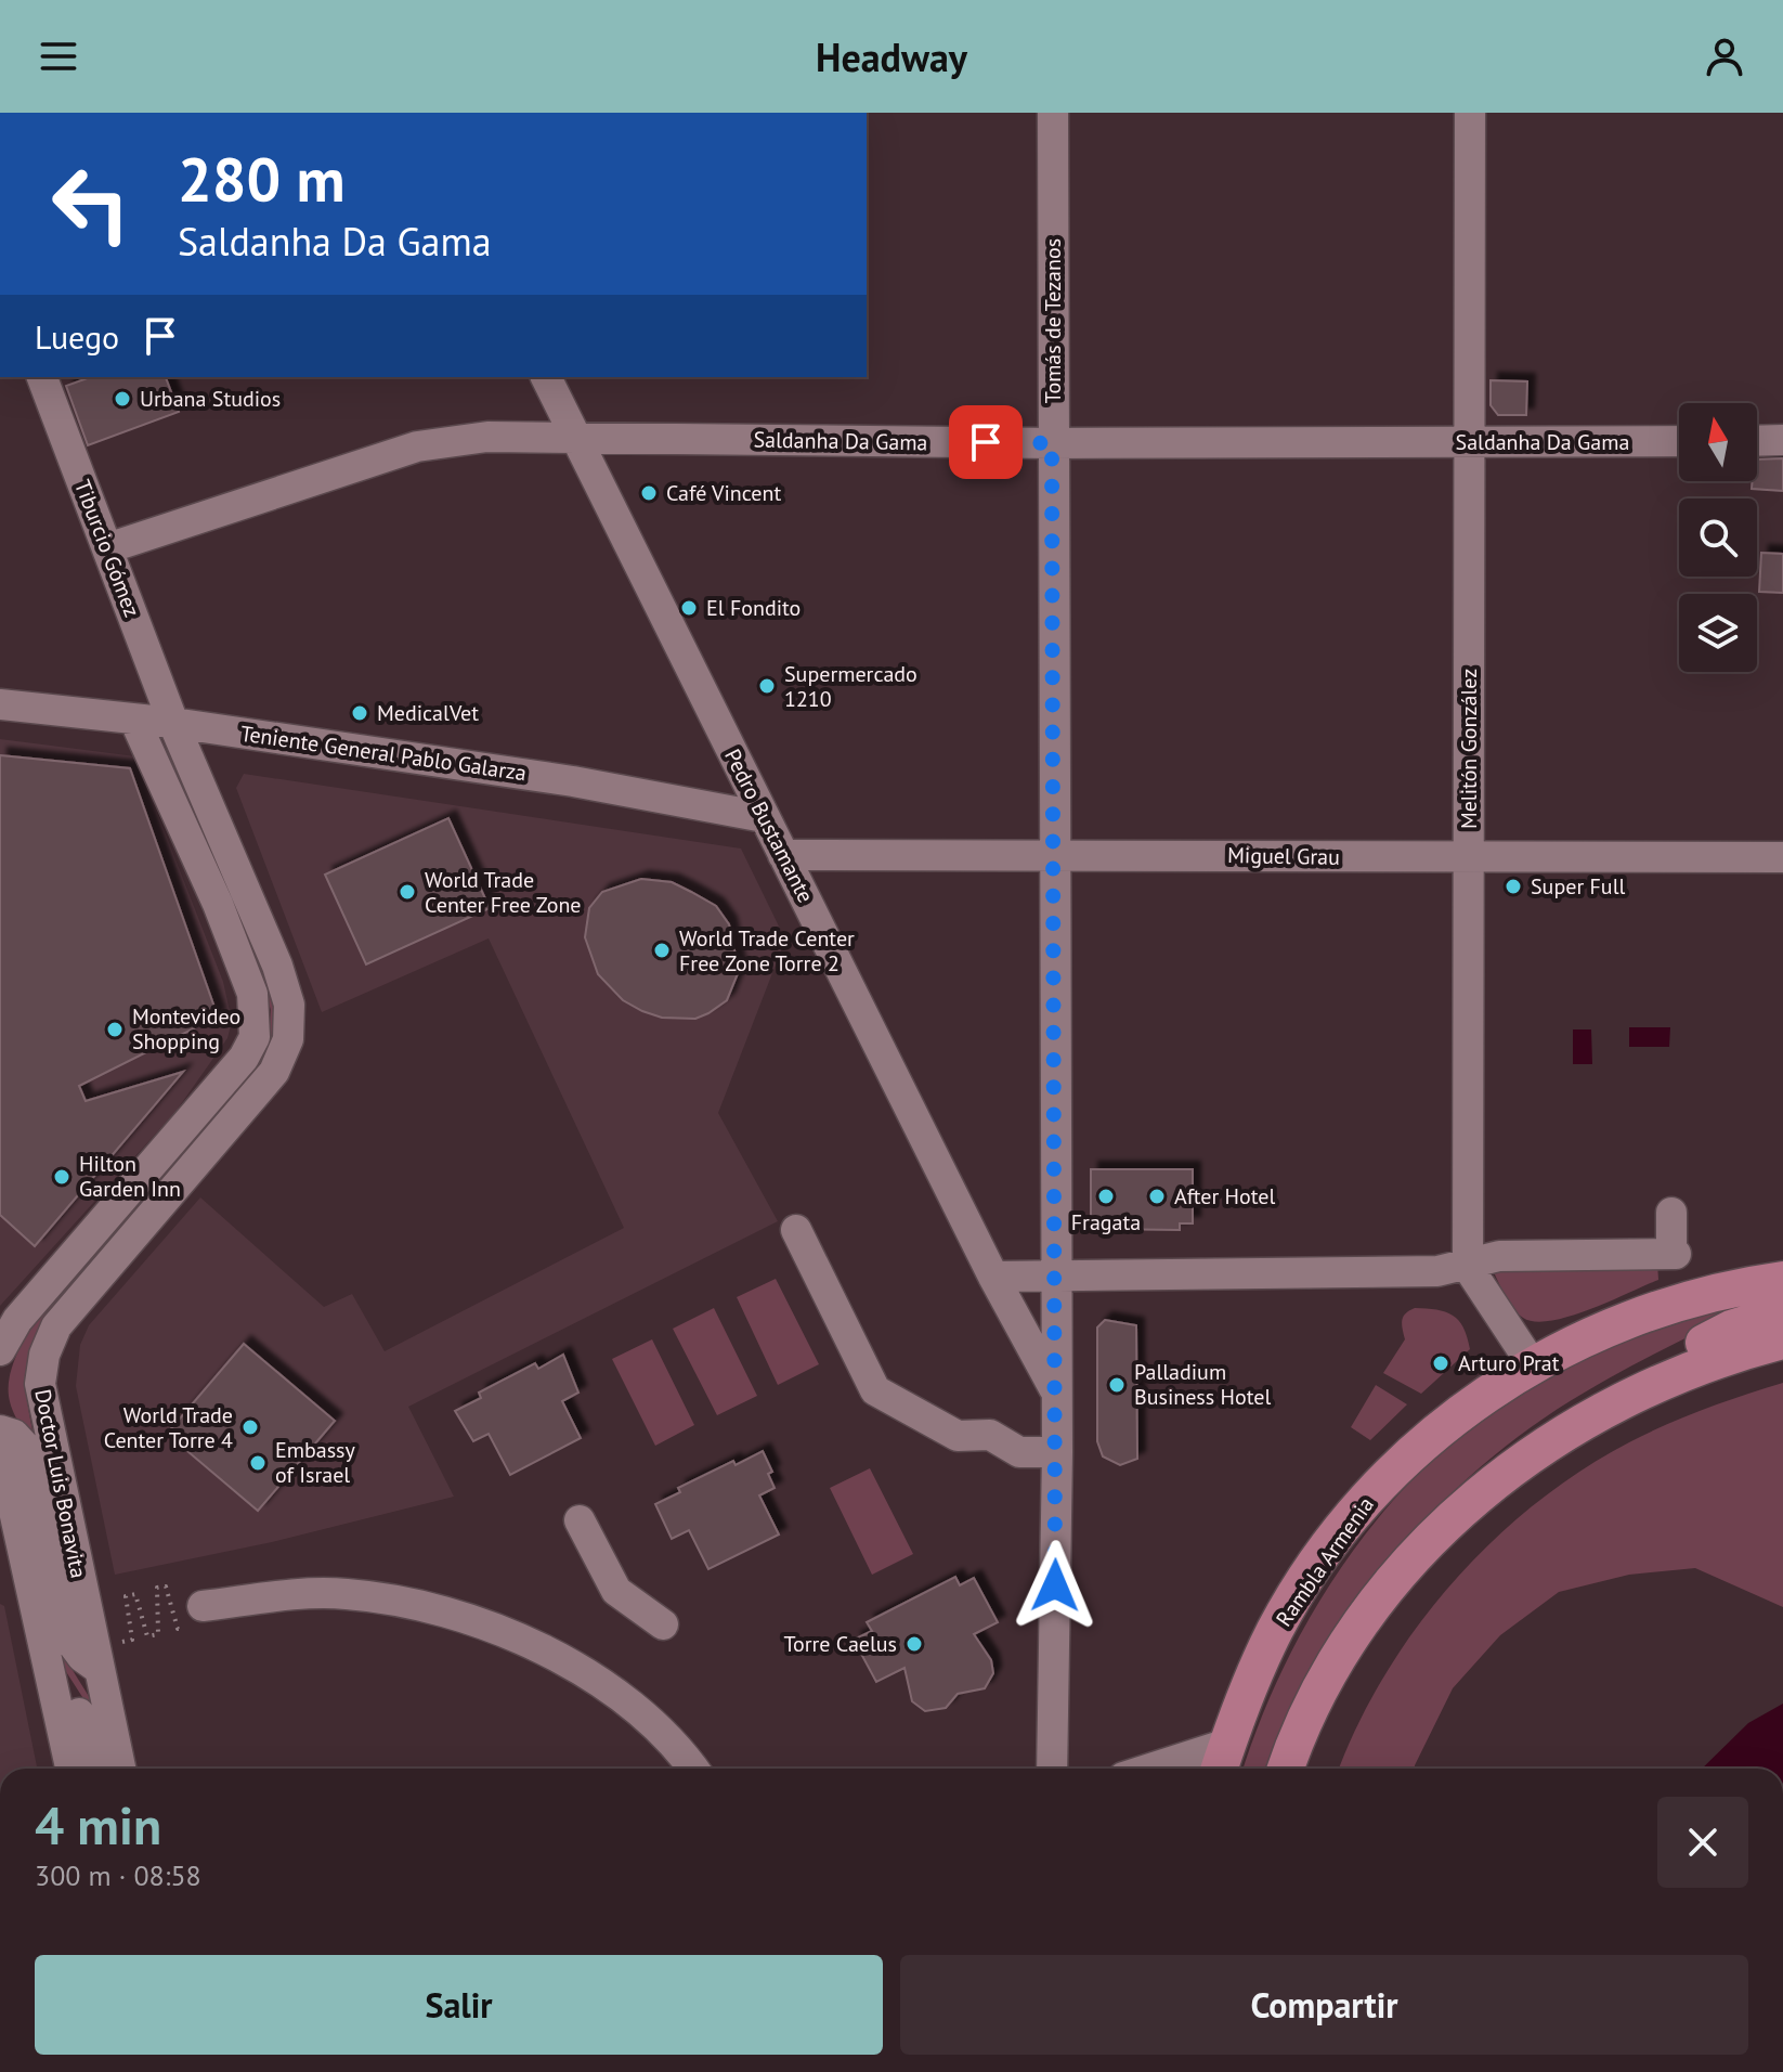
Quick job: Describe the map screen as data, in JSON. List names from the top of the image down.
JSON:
{
  "streets": {
    "main road": ["Rambla Armenia"],
    "street": [
      "Tomás de Tezanos",
      "Saldanha Da Gama",
      "Tiburcio Gómez",
      "Melitón González",
      "Teniente General Pablo Galarza",
      "Pedro Bustamante",
      "Miguel Grau",
      "Doctor Luis Bonavita"
    ]
  },
  "crossings": [
    ["Tomás de Tezanos", "Saldanha Da Gama"],
    ["Tomás de Tezanos", "Pedro Bustamante"],
    ["Tomás de Tezanos", "Miguel Grau"],
    ["Saldanha Da Gama", "Tiburcio Gómez"],
    ["Saldanha Da Gama", "Melitón González"],
    ["Saldanha Da Gama", "Pedro Bustamante"],
    ["Tiburcio Gómez", "Teniente General Pablo Galarza"],
    ["Tiburcio Gómez", "Doctor Luis Bonavita"],
    ["Melitón González", "Miguel Grau"],
    ["Teniente General Pablo Galarza", "Pedro Bustamante"],
    ["Teniente General Pablo Galarza", "Doctor Luis Bonavita"],
    ["Pedro Bustamante", "Miguel Grau"]
  ],
  "places": [
    "Urbana Studios",
    "Café Vincent",
    "El Fondito",
    "Supermercado 1210",
    "MedicalVet",
    "Super Full",
    "World Trade Center Free Zone",
    "World Trade Center Free Zone Torre 2",
    "Montevideo Shopping",
    "Hilton Garden Inn",
    "Fragata",
    "After Hotel",
    "Arturo Prat",
    "Palladium Business Hotel",
    "World Trade Center Torre 4",
    "Embassy of Israel",
    "Torre Caelus"
  ],
  "north": "top",
  "page": {
    "header": "Headway",
    "turn": ["280 m", "Saldanha Da Gama"],
    "then": "Luego",
    "heading": ["4 min", "300 m · 08:58"],
    "buttons": ["Salir", "Compartir"]
  }
}
